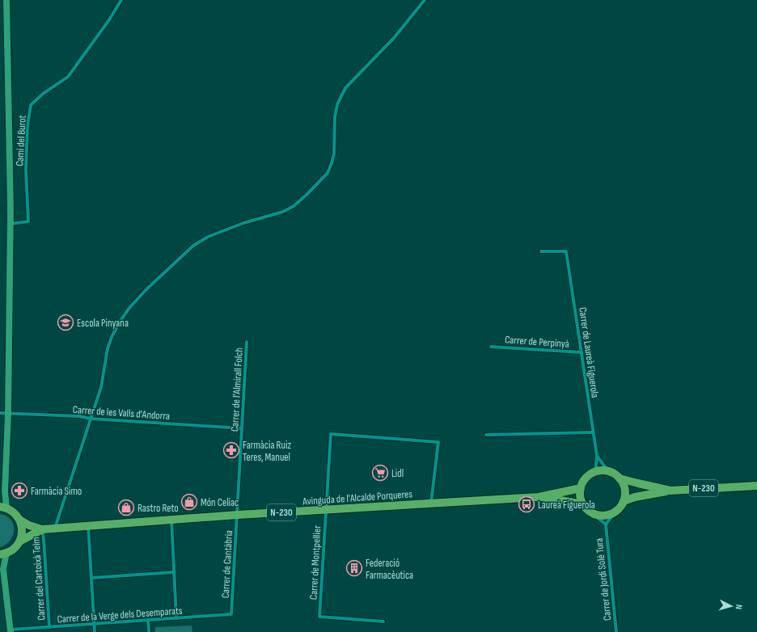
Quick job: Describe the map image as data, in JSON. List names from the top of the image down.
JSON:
{
  "streets": {
    "main road": ["N-230", "Avinguda de l'Alcalde Porqueres"],
    "street": [
      "Camí del Burot",
      "Carrer de Perpinyà",
      "Carrer de Laureà Figuerola",
      "Carrer de l'Almirall Folch",
      "Carrer de les Valls d'Andorra",
      "Carrer de Montpellier",
      "Carrer de Cantàbria",
      "Carrer del Cartoixà Telm",
      "Carrer de Jordi Solé Tura",
      "Carrer de la Verge dels Desemparats"
    ]
  },
  "crossings": [
    ["Carrer de Perpinyà", "Carrer de Laureà Figuerola"],
    ["Carrer de Laureà Figuerola", "N-230"],
    ["Carrer de Laureà Figuerola", "Carrer de Jordi Solé Tura"],
    ["Carrer de l'Almirall Folch", "Carrer de les Valls d'Andorra"],
    ["Carrer de l'Almirall Folch", "Avinguda de l'Alcalde Porqueres"],
    ["Carrer de l'Almirall Folch", "Carrer de Cantàbria"],
    ["N-230", "Avinguda de l'Alcalde Porqueres"],
    ["N-230", "Carrer de Jordi Solé Tura"],
    ["Avinguda de l'Alcalde Porqueres", "Carrer de Montpellier"],
    ["Avinguda de l'Alcalde Porqueres", "Carrer de Cantàbria"],
    ["Avinguda de l'Alcalde Porqueres", "Carrer del Cartoixà Telm"],
    ["Carrer de Cantàbria", "Carrer de la Verge dels Desemparats"],
    ["Carrer del Cartoixà Telm", "Carrer de la Verge dels Desemparats"]
  ],
  "places": {
    "school or university": ["Escola Pinyana"],
    "pharmacy": ["Farmàcia Ruiz Teres, Manuel", "Farmàcia Simo"],
    "supermarket": ["Lidl"],
    "shop": ["Món Celíac", "Rastro Reto"],
    "bus stop": ["Laureà Figuerola"],
    "building": ["Federació Farmacèutica"]
  },
  "north": "right"
}
